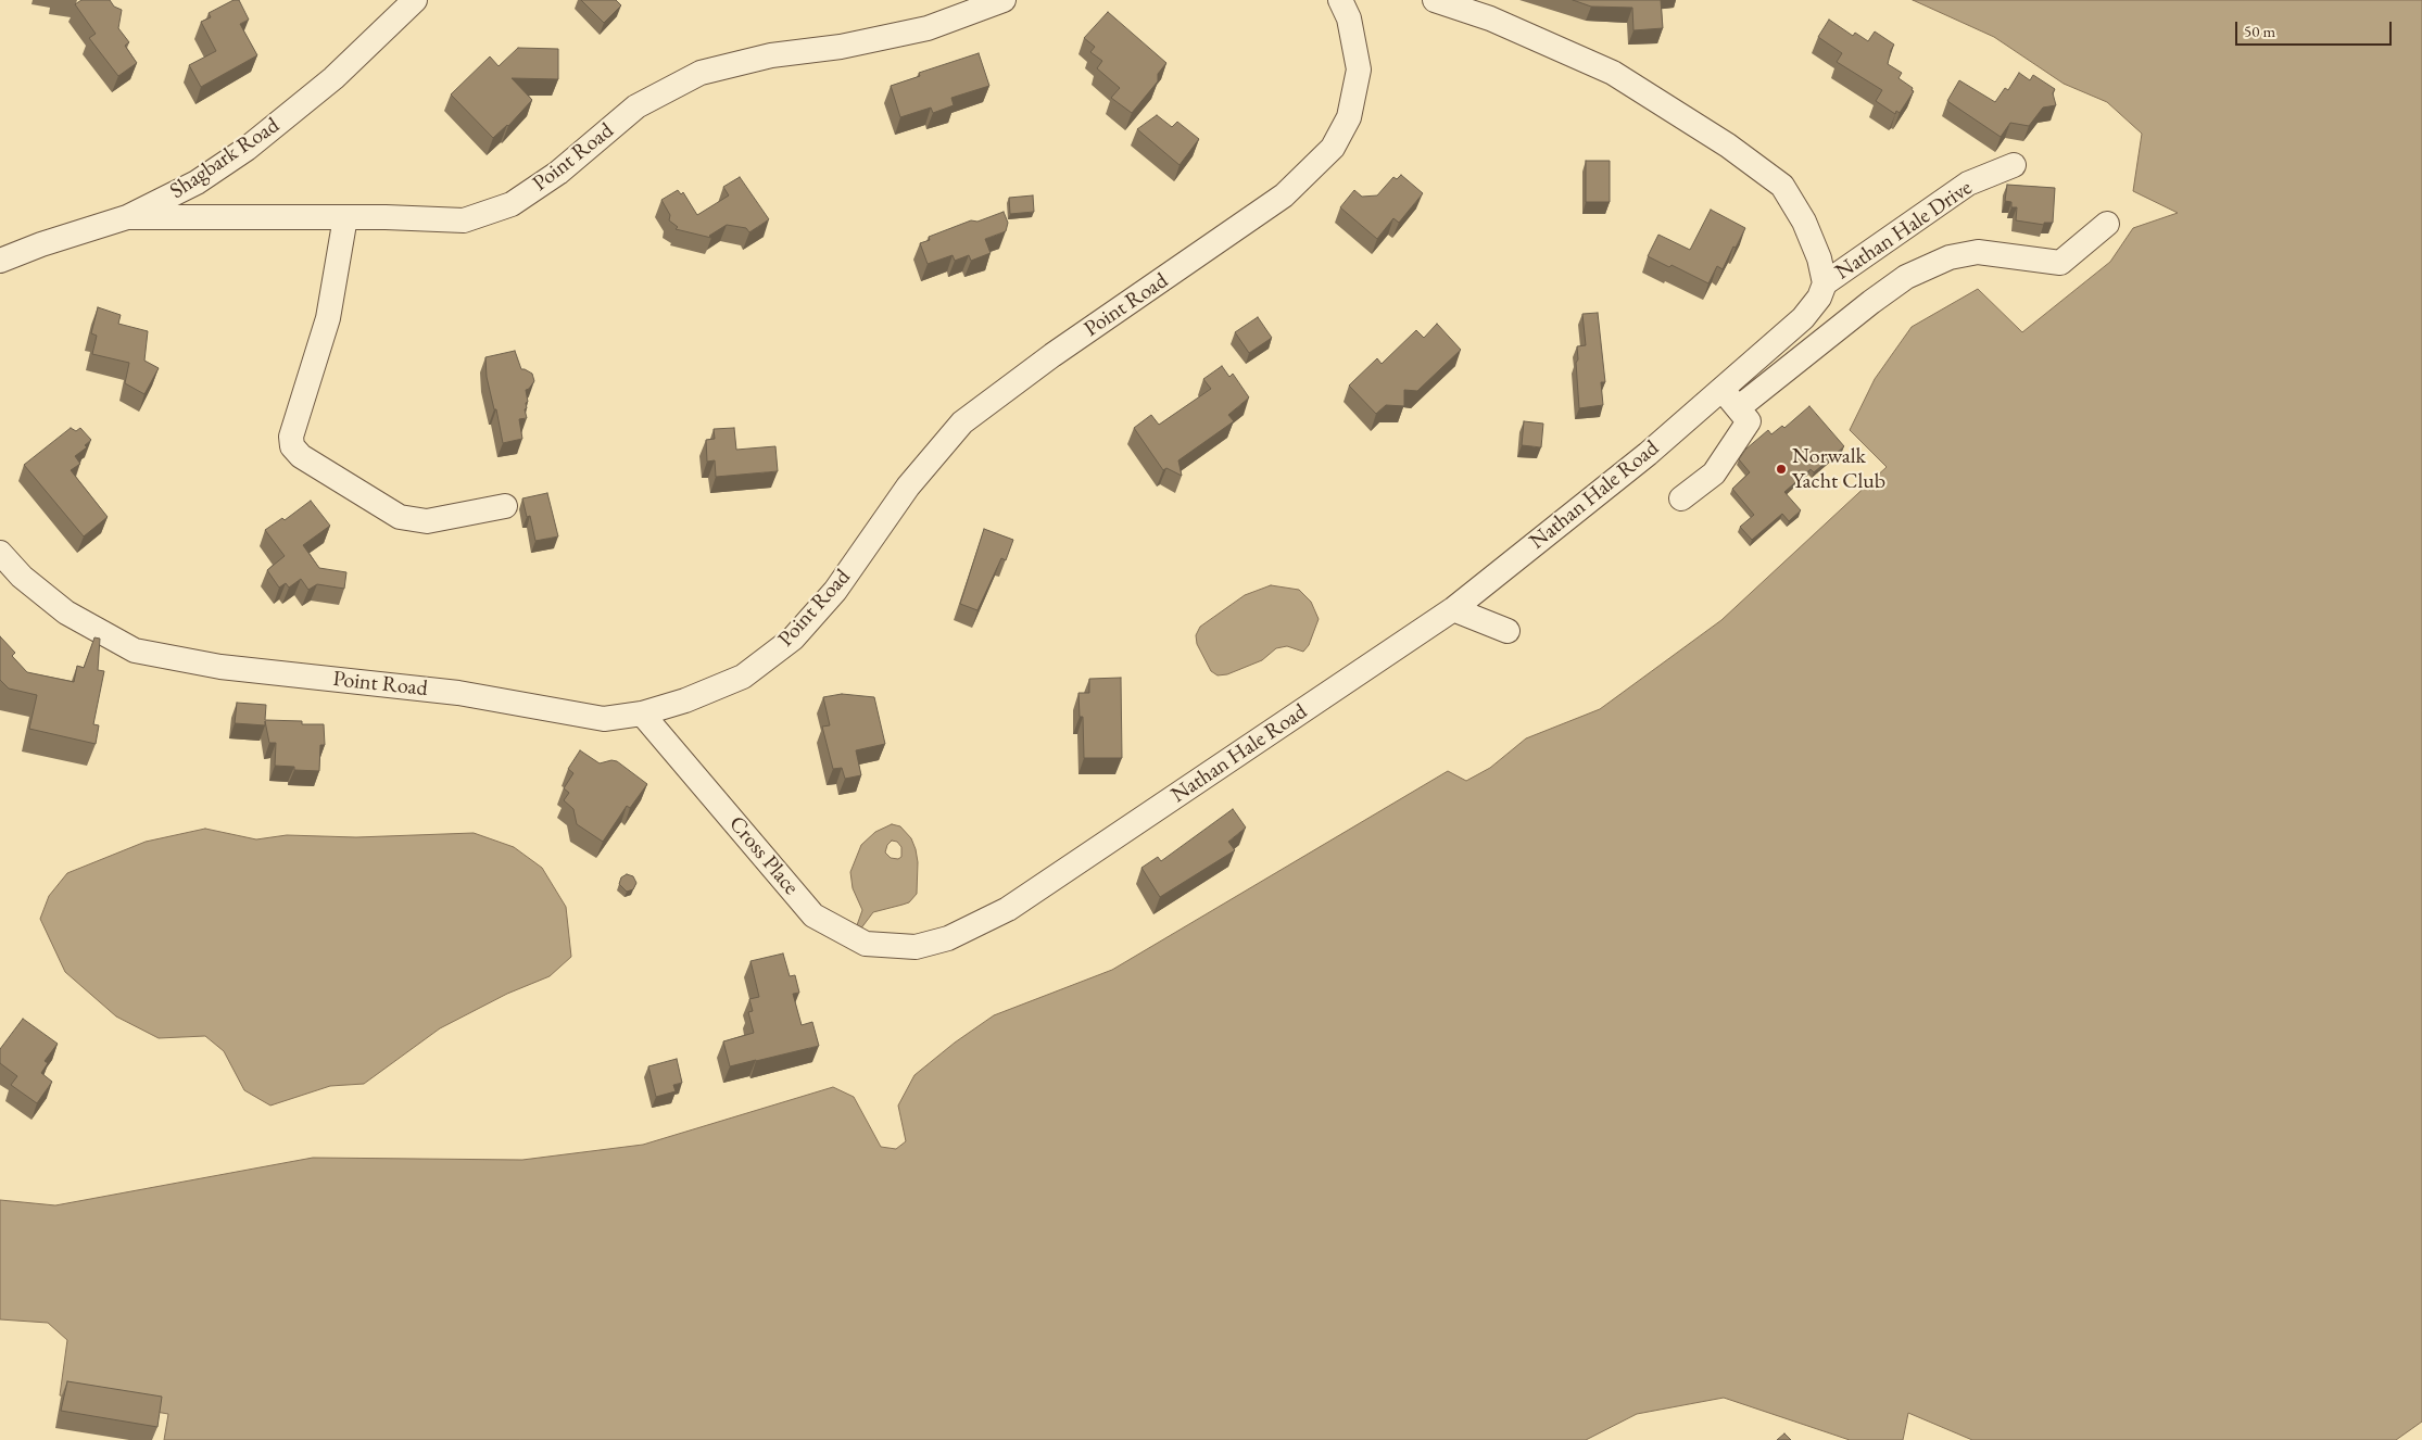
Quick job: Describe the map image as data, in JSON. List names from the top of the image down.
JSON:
{
  "streets": {
    "street": [
      "Point Road",
      "Shagbark Road",
      "Nathan Hale Drive",
      "Nathan Hale Road",
      "Cross Place"
    ]
  },
  "crossings": [
    ["Point Road", "Shagbark Road"],
    ["Point Road", "Cross Place"],
    ["Nathan Hale Drive", "Nathan Hale Road"],
    ["Nathan Hale Road", "Cross Place"]
  ],
  "places": ["Norwalk Yacht Club"],
  "scale_bar": "50 m"
}
